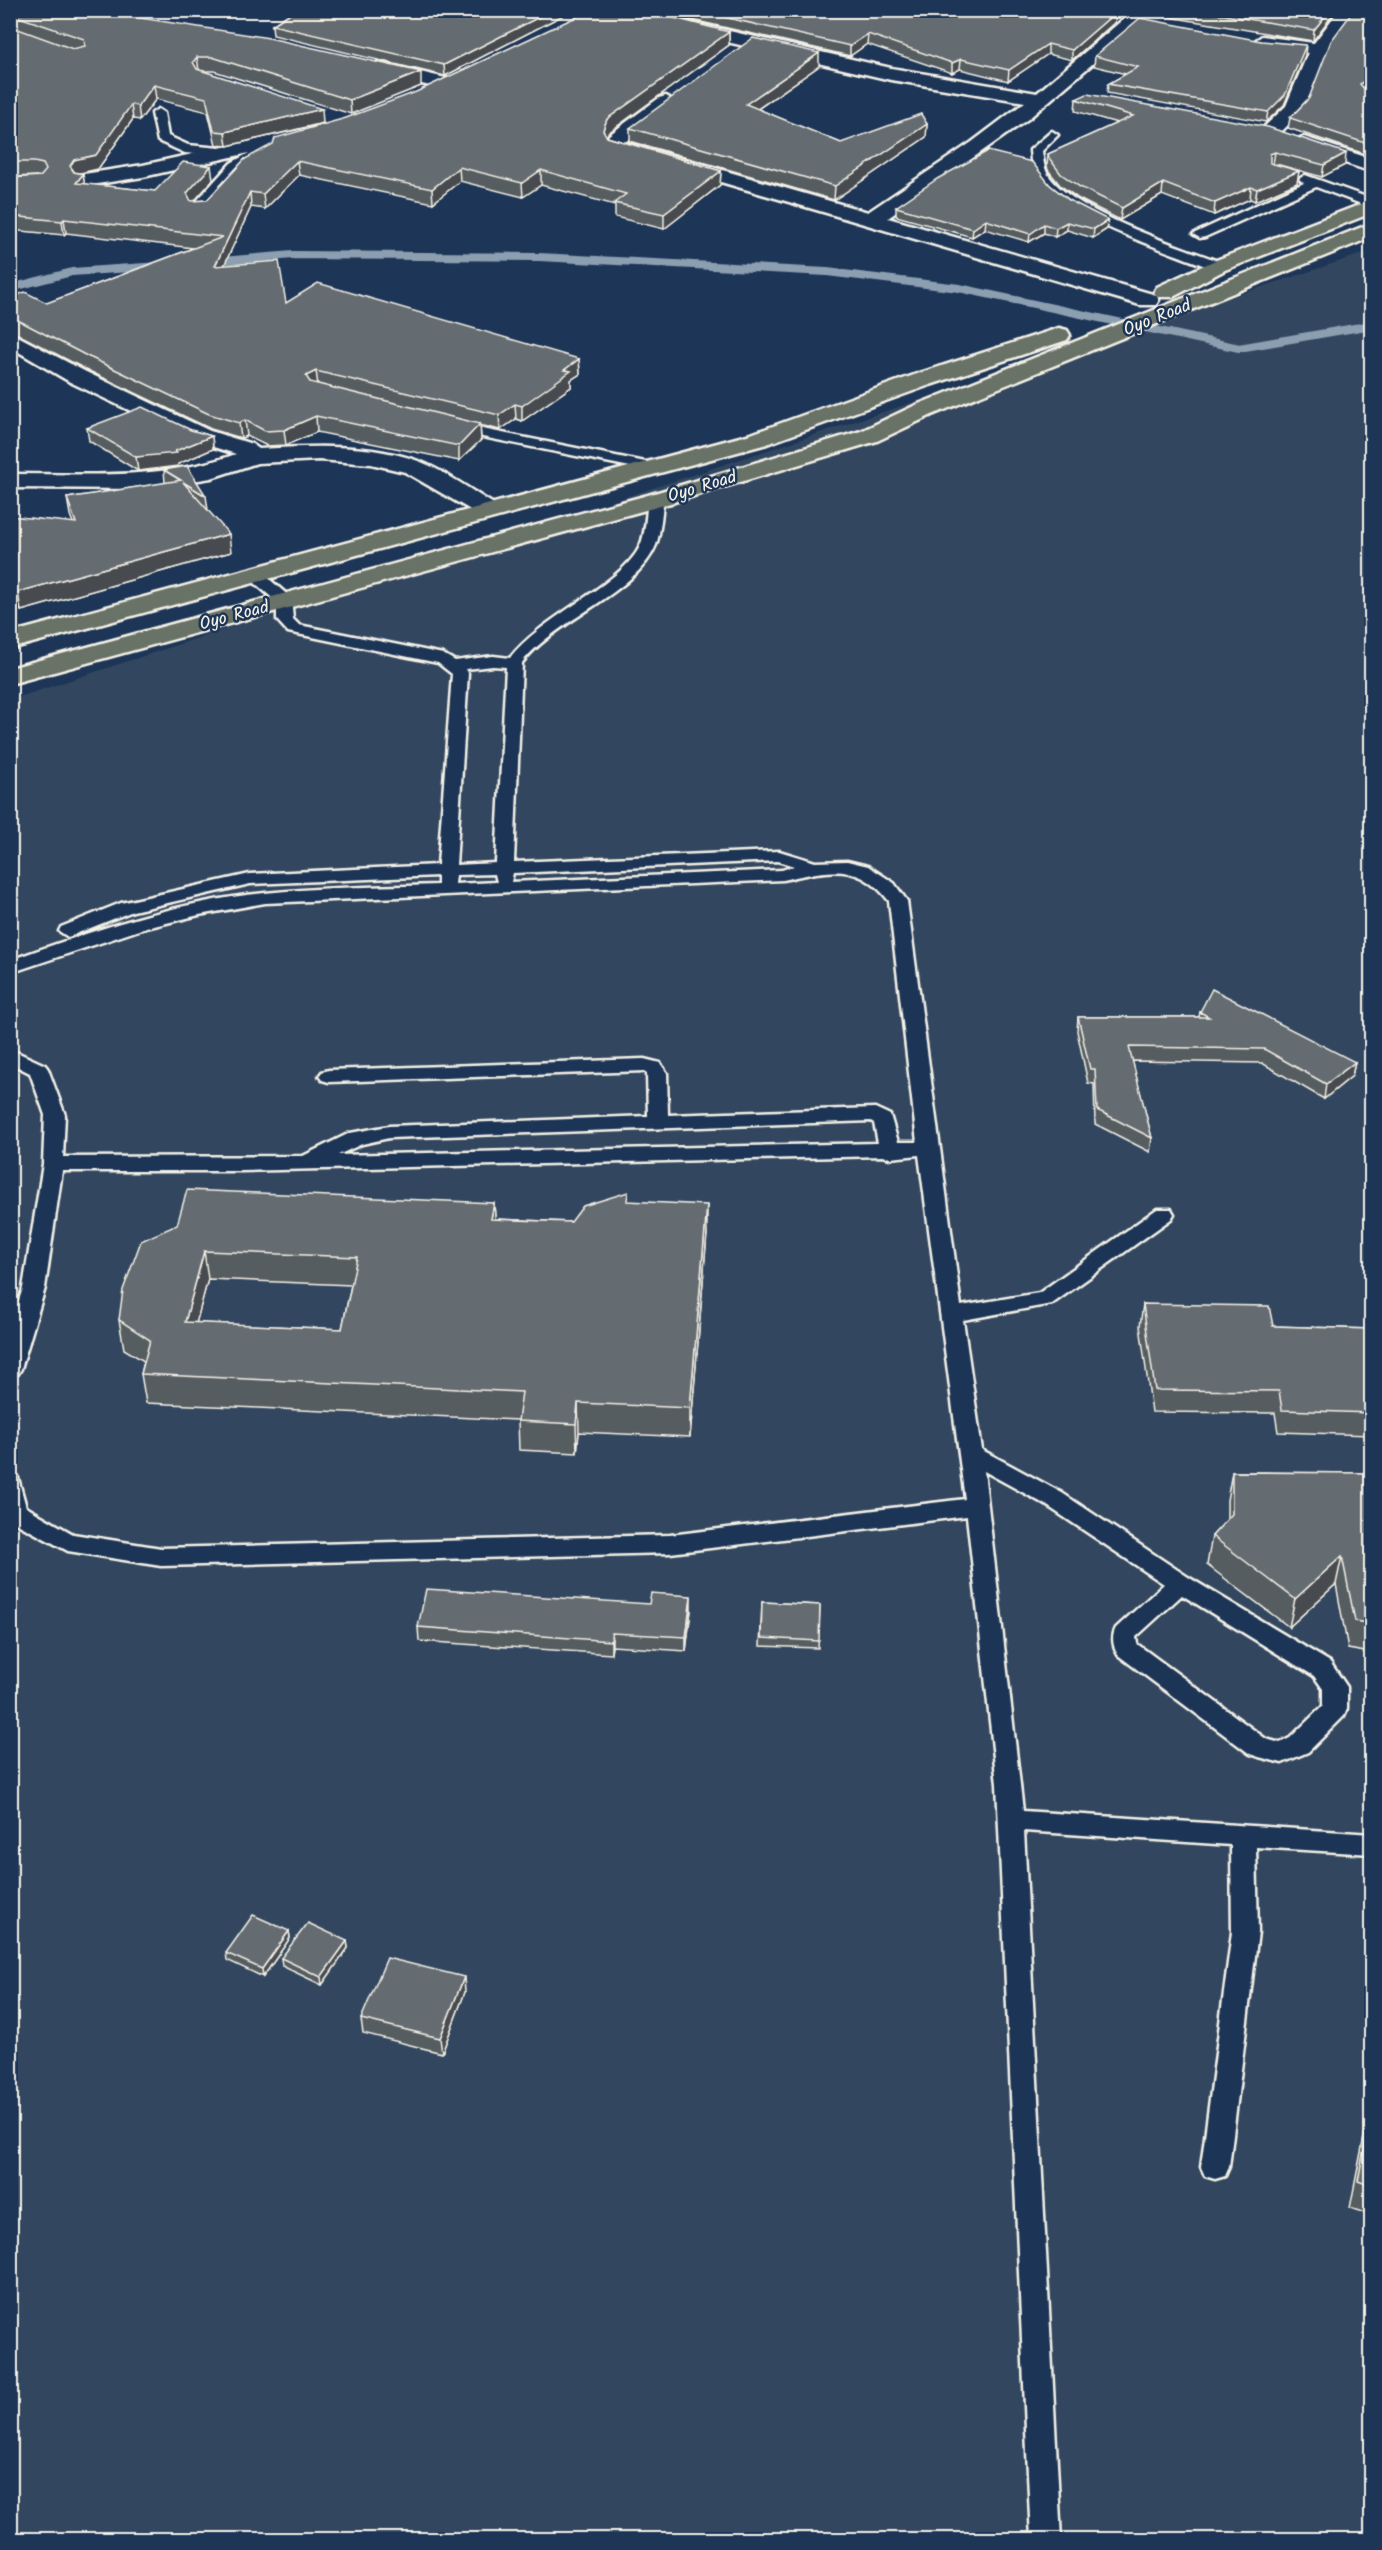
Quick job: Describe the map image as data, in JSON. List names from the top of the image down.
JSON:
{
  "streets": {
    "highway": ["Oyo Road"]
  }
}
